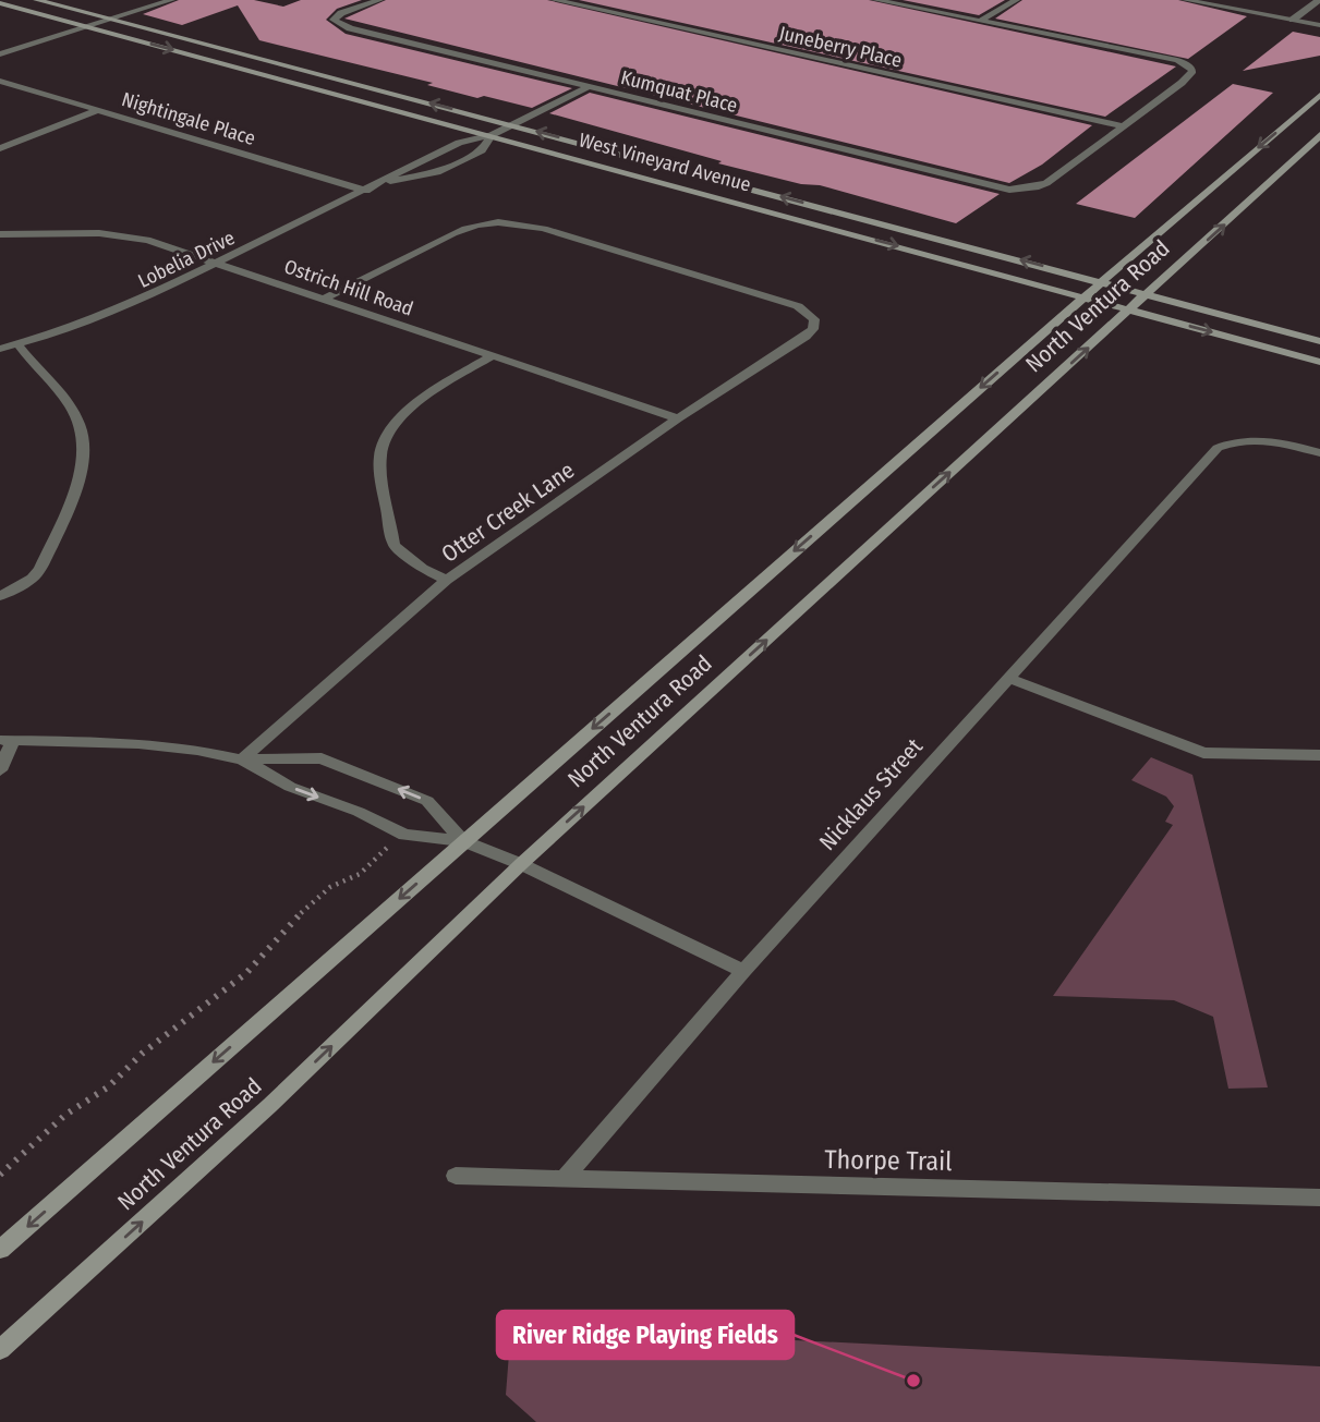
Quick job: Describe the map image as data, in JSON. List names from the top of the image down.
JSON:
{
  "streets": {
    "main road": ["West Vineyard Avenue", "North Ventura Road"],
    "street": [
      "Juneberry Place",
      "Kumquat Place",
      "Nightingale Place",
      "Lobelia Drive",
      "Ostrich Hill Road",
      "Otter Creek Lane",
      "Nicklaus Street",
      "Thorpe Trail"
    ]
  },
  "crossings": [
    ["Juneberry Place", "Kumquat Place"],
    ["Kumquat Place", "Lobelia Drive"],
    ["Nightingale Place", "Lobelia Drive"],
    ["West Vineyard Avenue", "Lobelia Drive"],
    ["West Vineyard Avenue", "North Ventura Road"],
    ["Lobelia Drive", "Ostrich Hill Road"],
    ["Ostrich Hill Road", "Otter Creek Lane"],
    ["Nicklaus Street", "Thorpe Trail"]
  ],
  "places": ["River Ridge Playing Fields"]
}
